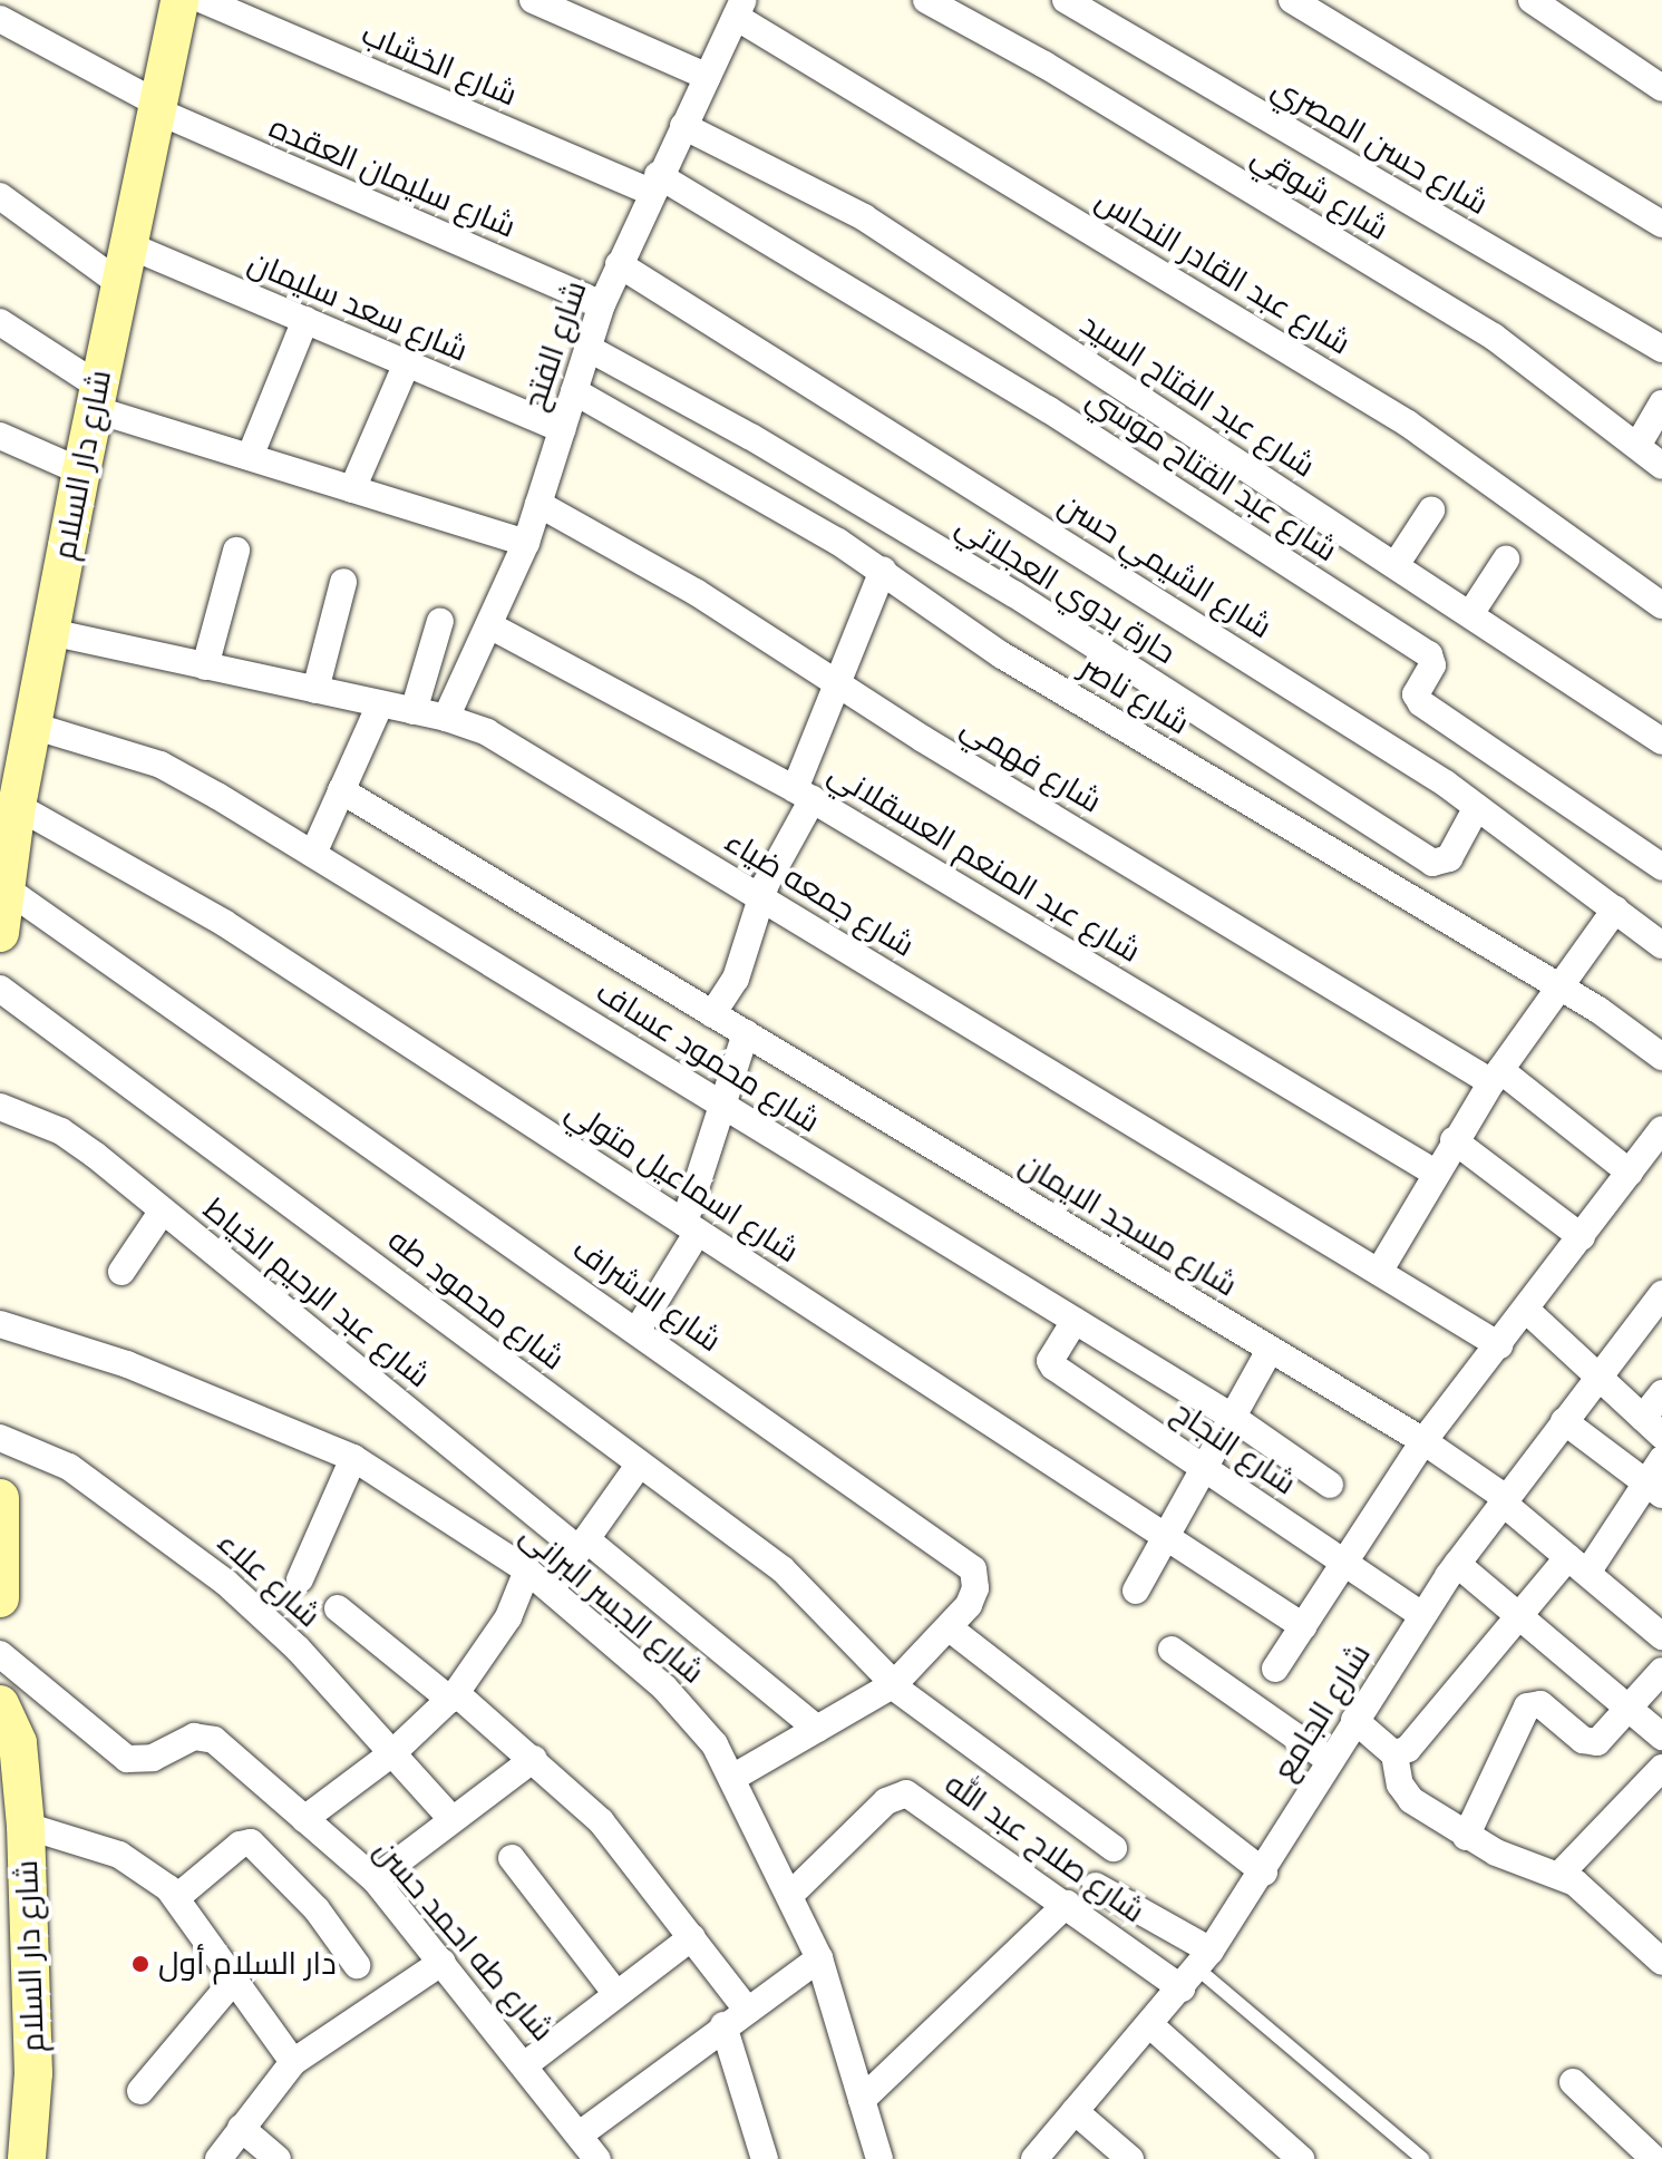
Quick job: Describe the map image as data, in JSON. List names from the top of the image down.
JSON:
{
  "streets": {
    "main road": ["شارع دار السلام"],
    "street": [
      "شارع الخشاب",
      "شارع حسن المصري",
      "شارع سليمان العقده",
      "شارع شوقي",
      "شارع عبد القادر النحاس",
      "شارع سعد سليمان",
      "شارع الفتح",
      "شارع عبد الفتاح السيد",
      "شارع عبد الفتاح موسي",
      "شارع الشيمي حسن",
      "حارة بدوي العجلاتي",
      "شارع ناصر",
      "شارع فهمي",
      "شارع عبد المنعم العسقلاني",
      "شارع جمعه ضياء",
      "شارع محمود عساف",
      "شارع اسماعيل متولي",
      "شارع مسجد الايمان",
      "شارع عبد الرحيم الخياط",
      "شارع الاشراف",
      "شارع محمود طه",
      "شارع النجاح",
      "شارع علاء",
      "شارع الجسر البرانى",
      "شارع الجامع",
      "شارع صلاح عبد الله",
      "شارع طه احمد حسن"
    ]
  },
  "crossings": [
    ["شارع الخشاب", "شارع الفتح"],
    ["شارع الخشاب", "شارع عبد الفتاح موسي"],
    ["شارع سليمان العقده", "شارع الفتح"],
    ["شارع سليمان العقده", "شارع دار السلام"],
    ["شارع عبد القادر النحاس", "شارع الفتح"],
    ["شارع سعد سليمان", "شارع الفتح"],
    ["شارع سعد سليمان", "شارع دار السلام"],
    ["شارع الفتح", "شارع عبد الفتاح السيد"],
    ["شارع الفتح", "شارع عبد الفتاح موسي"],
    ["شارع الفتح", "شارع الشيمي حسن"],
    ["شارع الفتح", "حارة بدوي العجلاتي"],
    ["شارع الفتح", "شارع ناصر"],
    ["شارع الفتح", "شارع فهمي"],
    ["شارع الفتح", "شارع عبد المنعم العسقلاني"],
    ["شارع الفتح", "شارع جمعه ضياء"],
    ["شارع دار السلام", "شارع جمعه ضياء"],
    ["شارع دار السلام", "شارع محمود عساف"],
    ["شارع دار السلام", "شارع اسماعيل متولي"],
    ["شارع دار السلام", "شارع الاشراف"],
    ["شارع الشيمي حسن", "حارة بدوي العجلاتي"],
    ["شارع محمود عساف", "شارع النجاح"],
    ["شارع مسجد الايمان", "شارع الجامع"],
    ["شارع عبد الرحيم الخياط", "شارع الاشراف"],
    ["شارع الاشراف", "شارع محمود طه"],
    ["شارع الاشراف", "شارع الجسر البرانى"],
    ["شارع النجاح", "شارع الجامع"],
    ["شارع الجسر البرانى", "شارع صلاح عبد الله"],
    ["شارع الجامع", "شارع صلاح عبد الله"]
  ],
  "places": ["دار السلام أول"]
}
